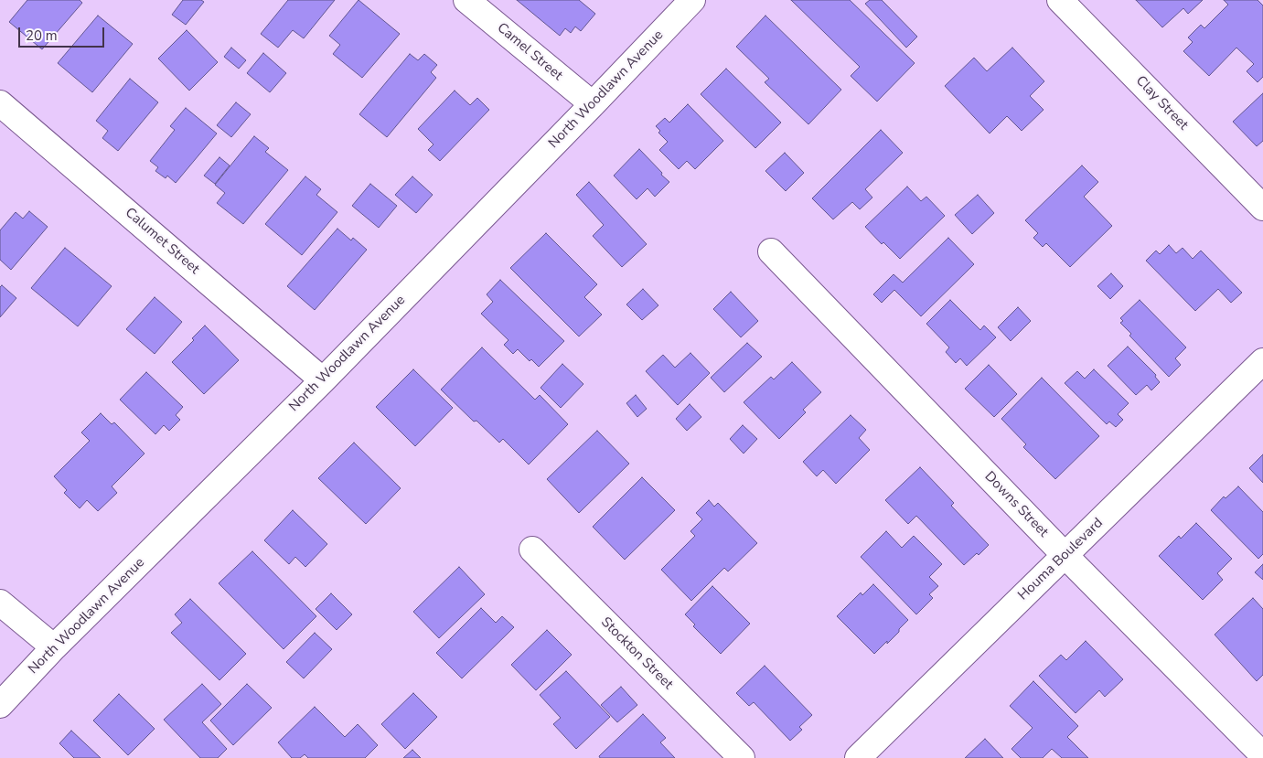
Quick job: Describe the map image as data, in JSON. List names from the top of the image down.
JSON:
{
  "streets": {
    "street": [
      "Camel Street",
      "North Woodlawn Avenue",
      "Clay Street",
      "Calumet Street",
      "Downs Street",
      "Houma Boulevard",
      "Stockton Street"
    ]
  },
  "crossings": [
    ["Camel Street", "North Woodlawn Avenue"],
    ["North Woodlawn Avenue", "Calumet Street"],
    ["Downs Street", "Houma Boulevard"]
  ],
  "scale_bar": "20 m"
}
